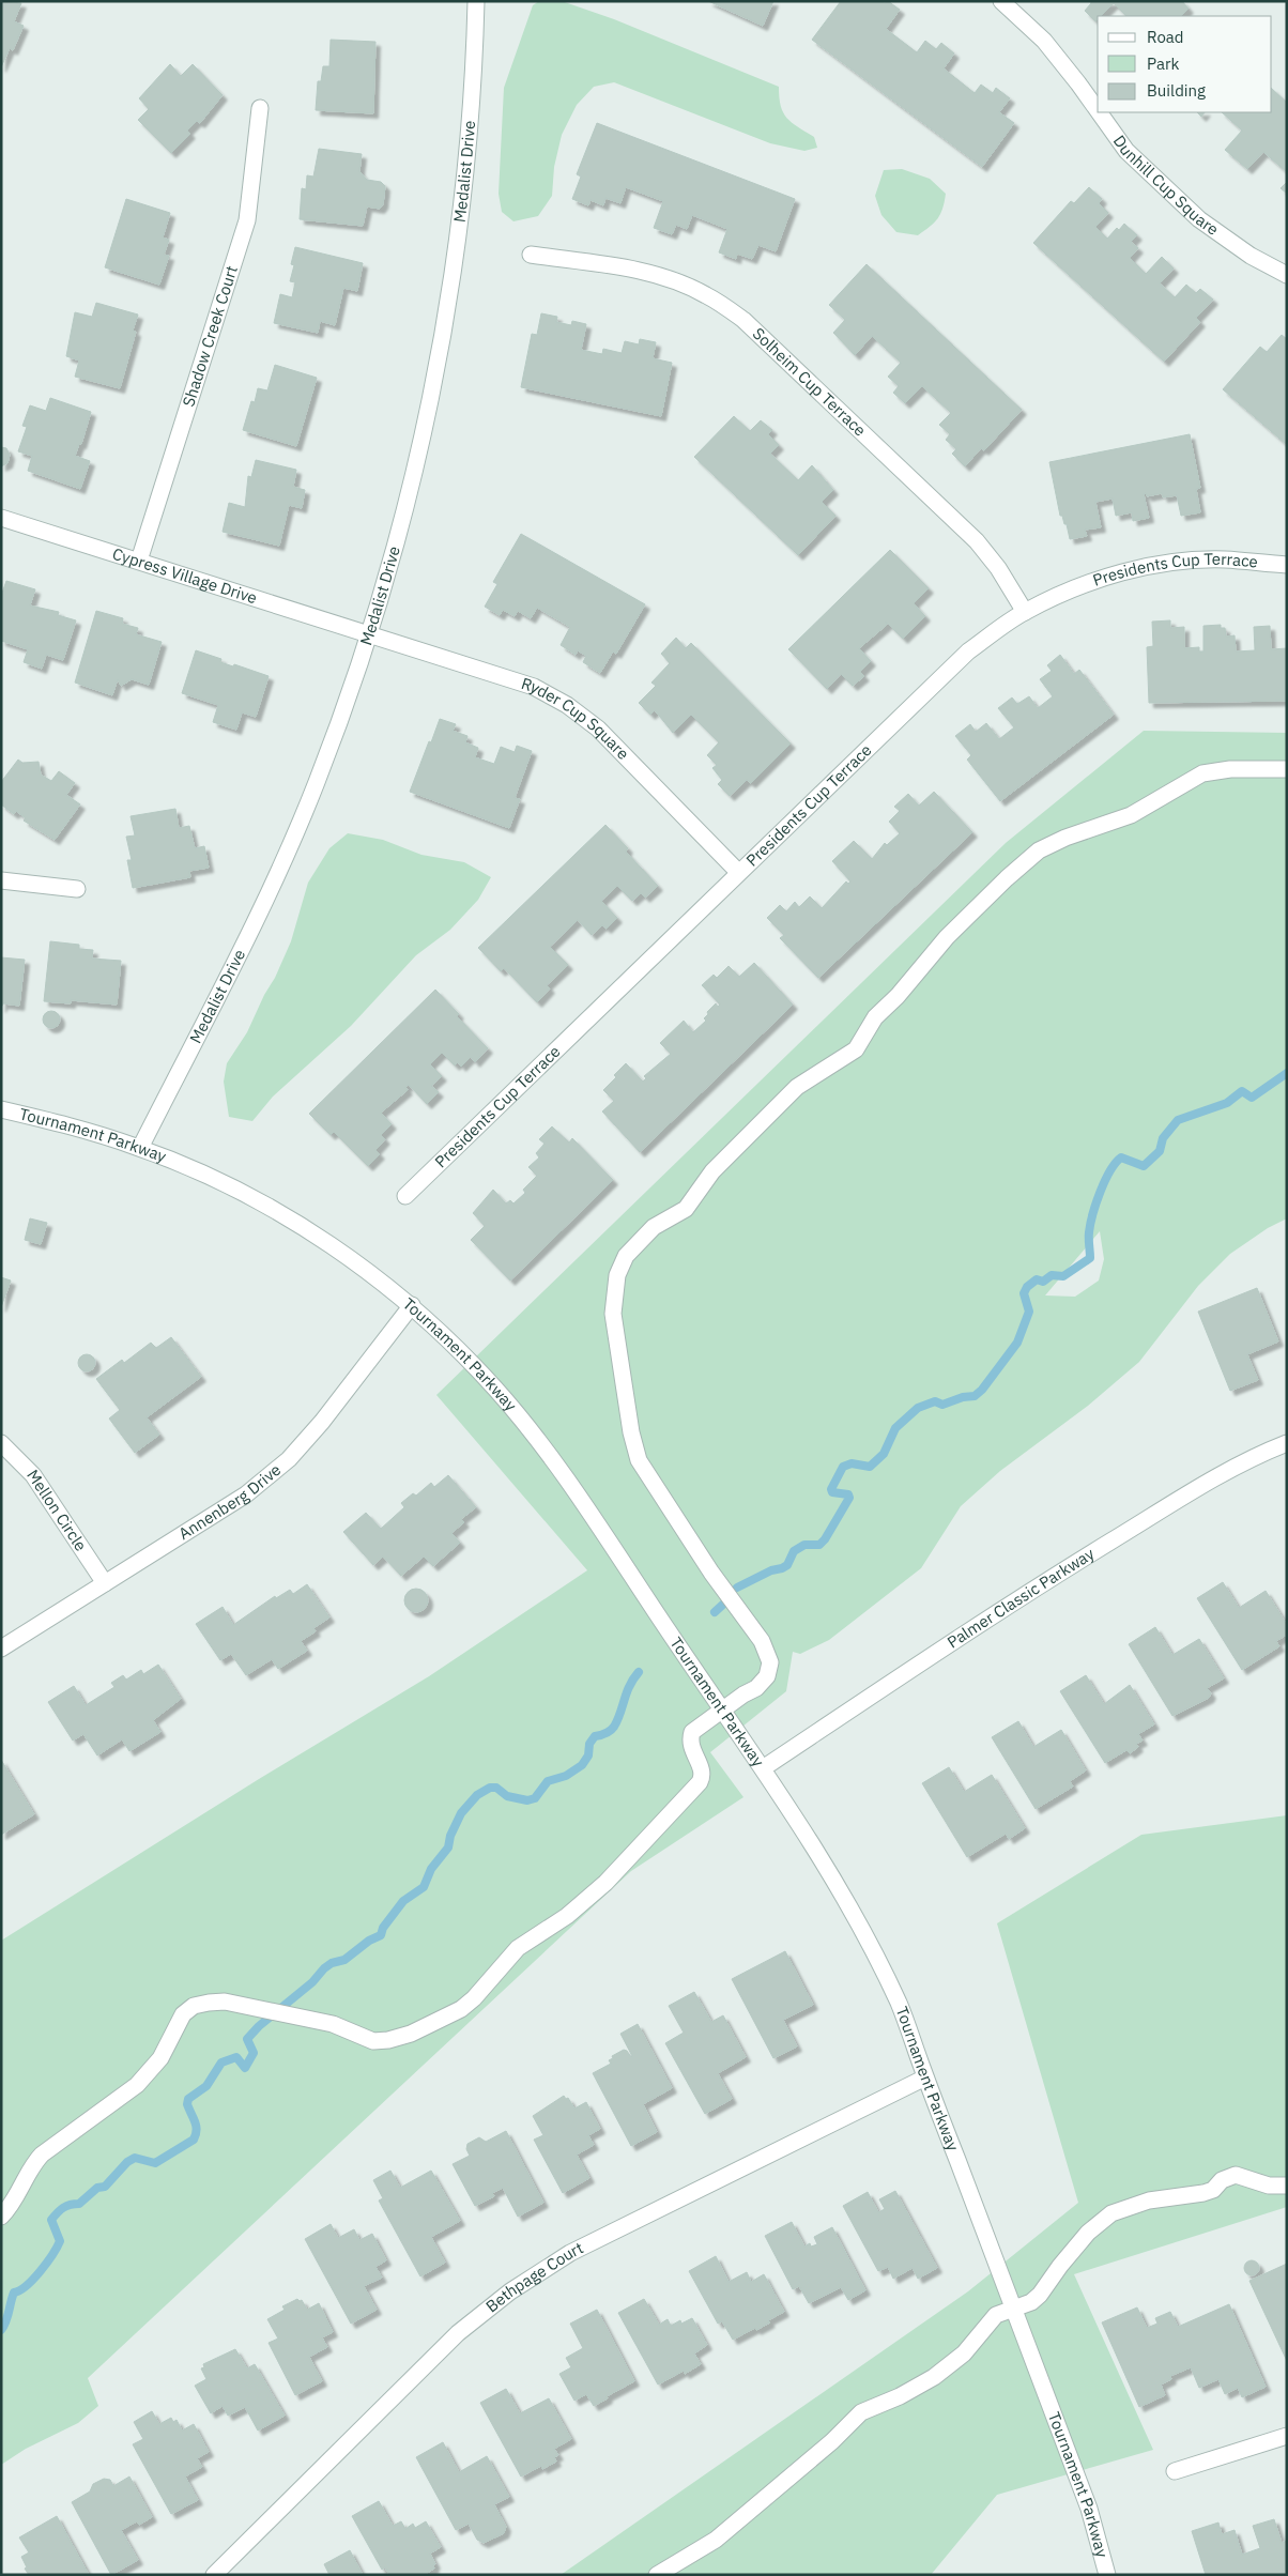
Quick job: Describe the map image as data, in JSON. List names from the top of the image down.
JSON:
{
  "streets": {
    "street": [
      "Medalist Drive",
      "Dunhill Cup Square",
      "Shadow Creek Court",
      "Solheim Cup Terrace",
      "Presidents Cup Terrace",
      "Cypress Village Drive",
      "Ryder Cup Square",
      "Tournament Parkway",
      "Annenberg Drive",
      "Mellon Circle",
      "Palmer Classic Parkway",
      "Bethpage Court"
    ]
  },
  "crossings": [
    ["Medalist Drive", "Cypress Village Drive"],
    ["Medalist Drive", "Ryder Cup Square"],
    ["Medalist Drive", "Tournament Parkway"],
    ["Shadow Creek Court", "Cypress Village Drive"],
    ["Solheim Cup Terrace", "Presidents Cup Terrace"],
    ["Presidents Cup Terrace", "Ryder Cup Square"],
    ["Cypress Village Drive", "Ryder Cup Square"],
    ["Tournament Parkway", "Annenberg Drive"],
    ["Tournament Parkway", "Palmer Classic Parkway"],
    ["Tournament Parkway", "Bethpage Court"],
    ["Annenberg Drive", "Mellon Circle"]
  ],
  "legend": ["Road", "Park", "Building"]
}
